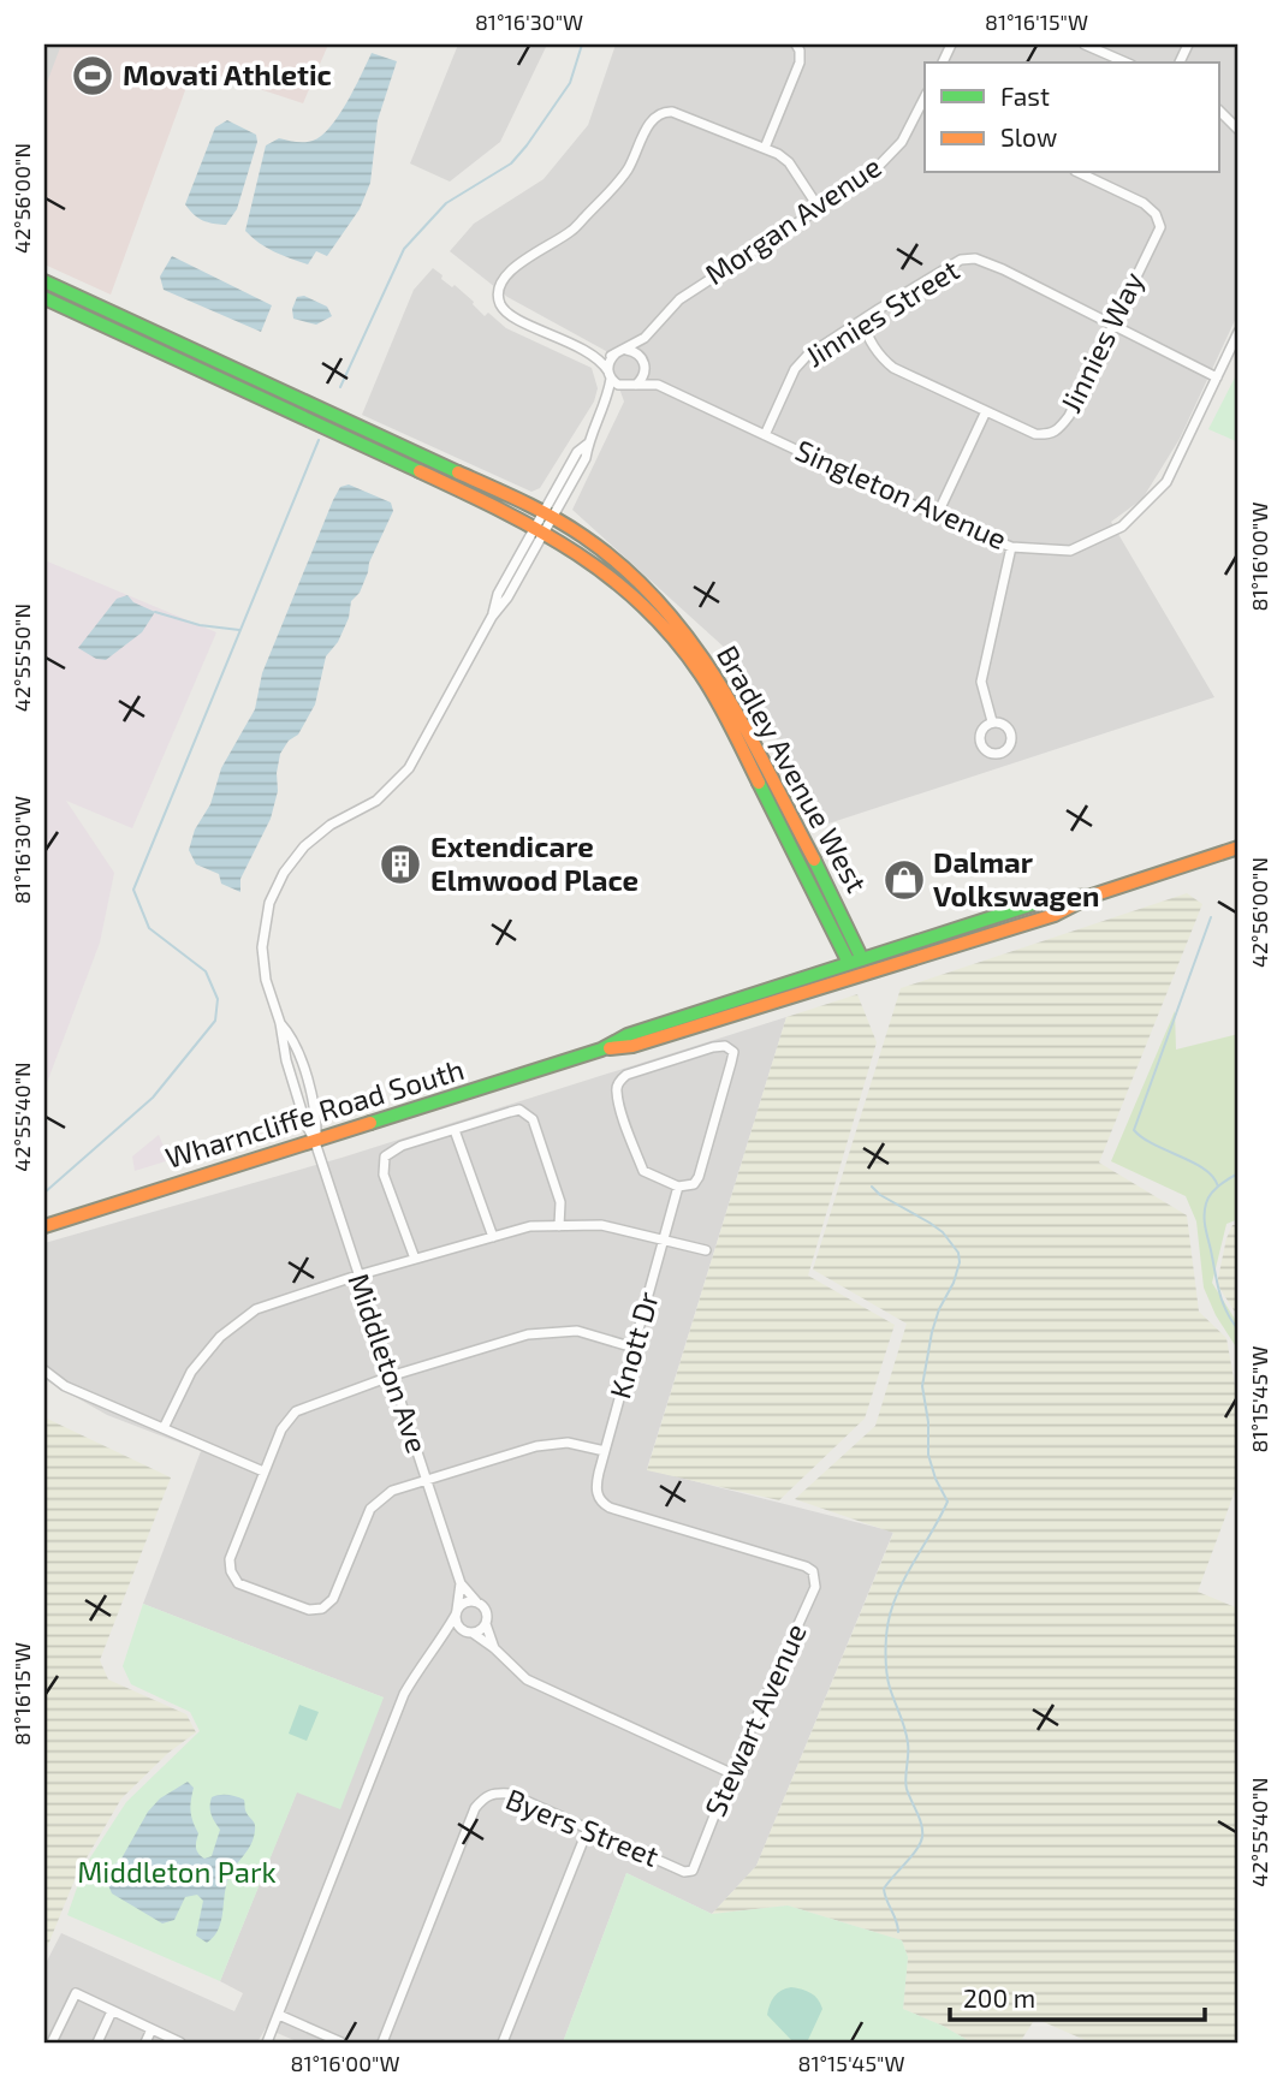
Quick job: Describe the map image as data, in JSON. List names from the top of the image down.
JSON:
{
  "streets": {
    "main road": ["Bradley Avenue West", "Wharncliffe Road South"],
    "street": [
      "Morgan Avenue",
      "Jinnies Street",
      "Jinnies Way",
      "Singleton Avenue",
      "Knott Dr",
      "Middleton Ave",
      "Stewart Avenue",
      "Byers Street"
    ]
  },
  "crossings": [
    ["Morgan Avenue", "Singleton Avenue"],
    ["Jinnies Street", "Jinnies Way"],
    ["Jinnies Street", "Singleton Avenue"],
    ["Bradley Avenue West", "Wharncliffe Road South"],
    ["Wharncliffe Road South", "Middleton Ave"],
    ["Knott Dr", "Stewart Avenue"],
    ["Stewart Avenue", "Byers Street"]
  ],
  "parks": ["Middleton Park"],
  "places": {
    "sports": ["Movati Athletic"],
    "building": ["Extendicare Elmwood Place"],
    "shop": ["Dalmar Volkswagen"]
  },
  "legend": ["Fast", "Slow"],
  "scale_bar": "200 m",
  "coordinates": [
    "81°16'30\"W",
    "81°16'15\"W",
    "42°56'00\"N",
    "81°16'00\"W",
    "42°55'50\"N",
    "42°55'40\"N",
    "81°15'45\"W"
  ]
}
